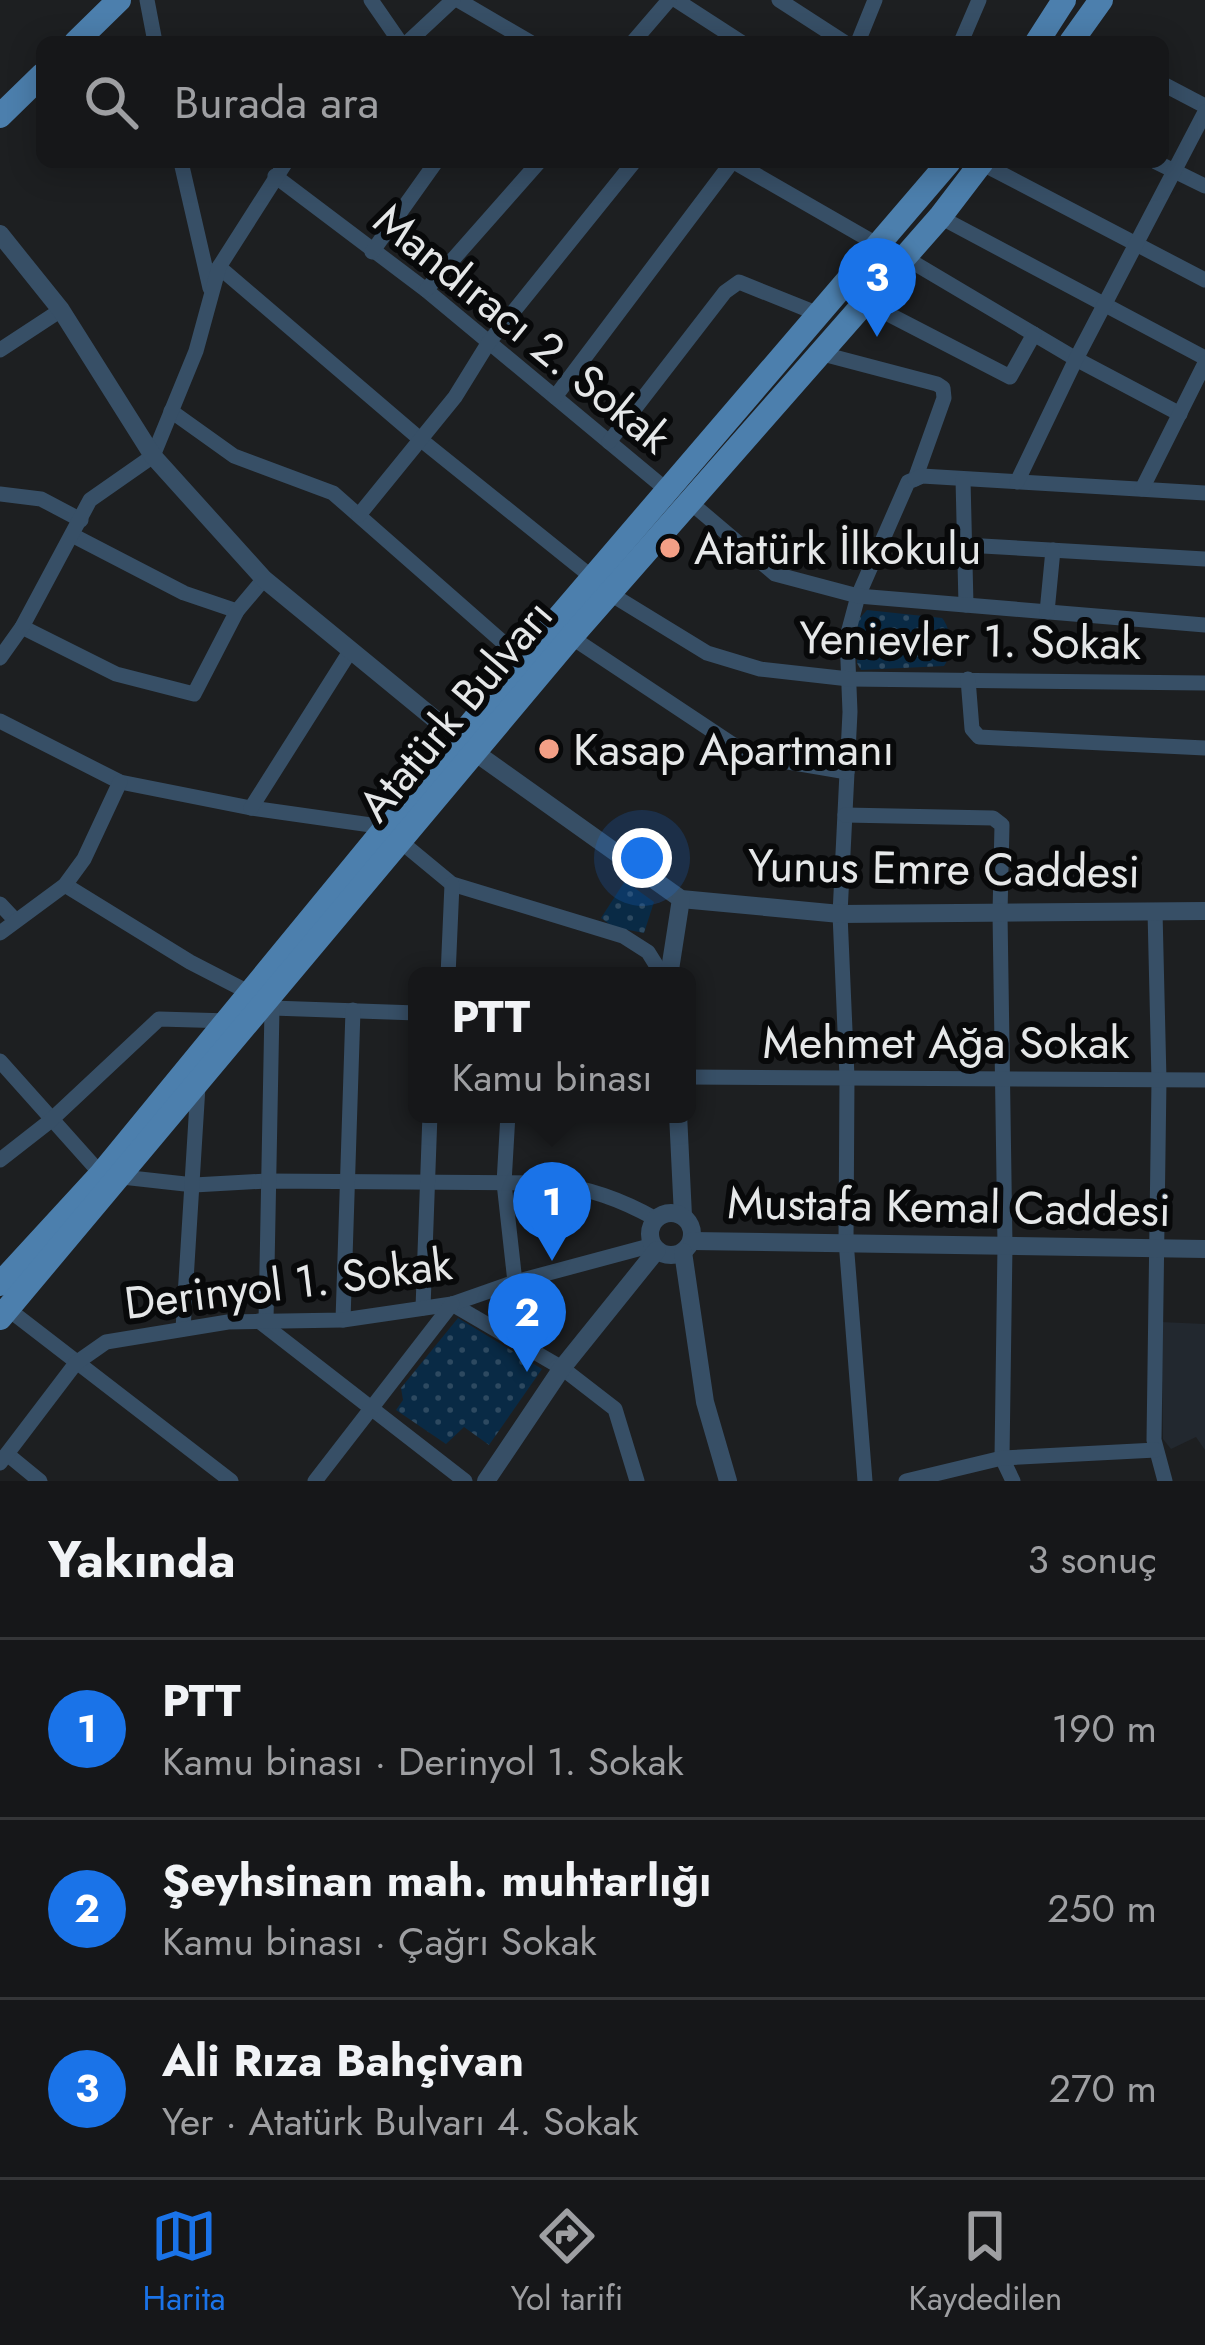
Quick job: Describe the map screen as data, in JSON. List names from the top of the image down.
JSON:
{
  "streets": {
    "main road": ["Atatürk Bulvarı"],
    "street": [
      "Mandıracı 2. Sokak",
      "Yenievler 1. Sokak",
      "Yunus Emre Caddesi",
      "Mehmet Ağa Sokak",
      "Mustafa Kemal Caddesi",
      "Derinyol 1. Sokak"
    ]
  },
  "crossings": [
    ["Mandıracı 2. Sokak", "Atatürk Bulvarı"],
    ["Yenievler 1. Sokak", "Atatürk Bulvarı"],
    ["Mustafa Kemal Caddesi", "Derinyol 1. Sokak"]
  ],
  "places": ["Atatürk İlkokulu", "Kasap Apartmanı"],
  "page": {
    "search": "Burada ara",
    "pins": ["3", "1", "2"],
    "popup": ["PTT", "Kamu binası"],
    "heading": ["Yakında", "3 sonuç"],
    "list": [
      {
        "mark": "1",
        "name": "PTT",
        "note": "Kamu binası · Derinyol 1. Sokak",
        "value": "190 m"
      },
      {
        "mark": "2",
        "name": "Şeyhsinan mah. muhtarlığı",
        "note": "Kamu binası · Çağrı Sokak",
        "value": "250 m"
      },
      {
        "mark": "3",
        "name": "Ali Rıza Bahçivan",
        "note": "Yer · Atatürk Bulvarı 4. Sokak",
        "value": "270 m"
      }
    ],
    "nav": ["Harita", "Yol tarifi", "Kaydedilen"]
  }
}
